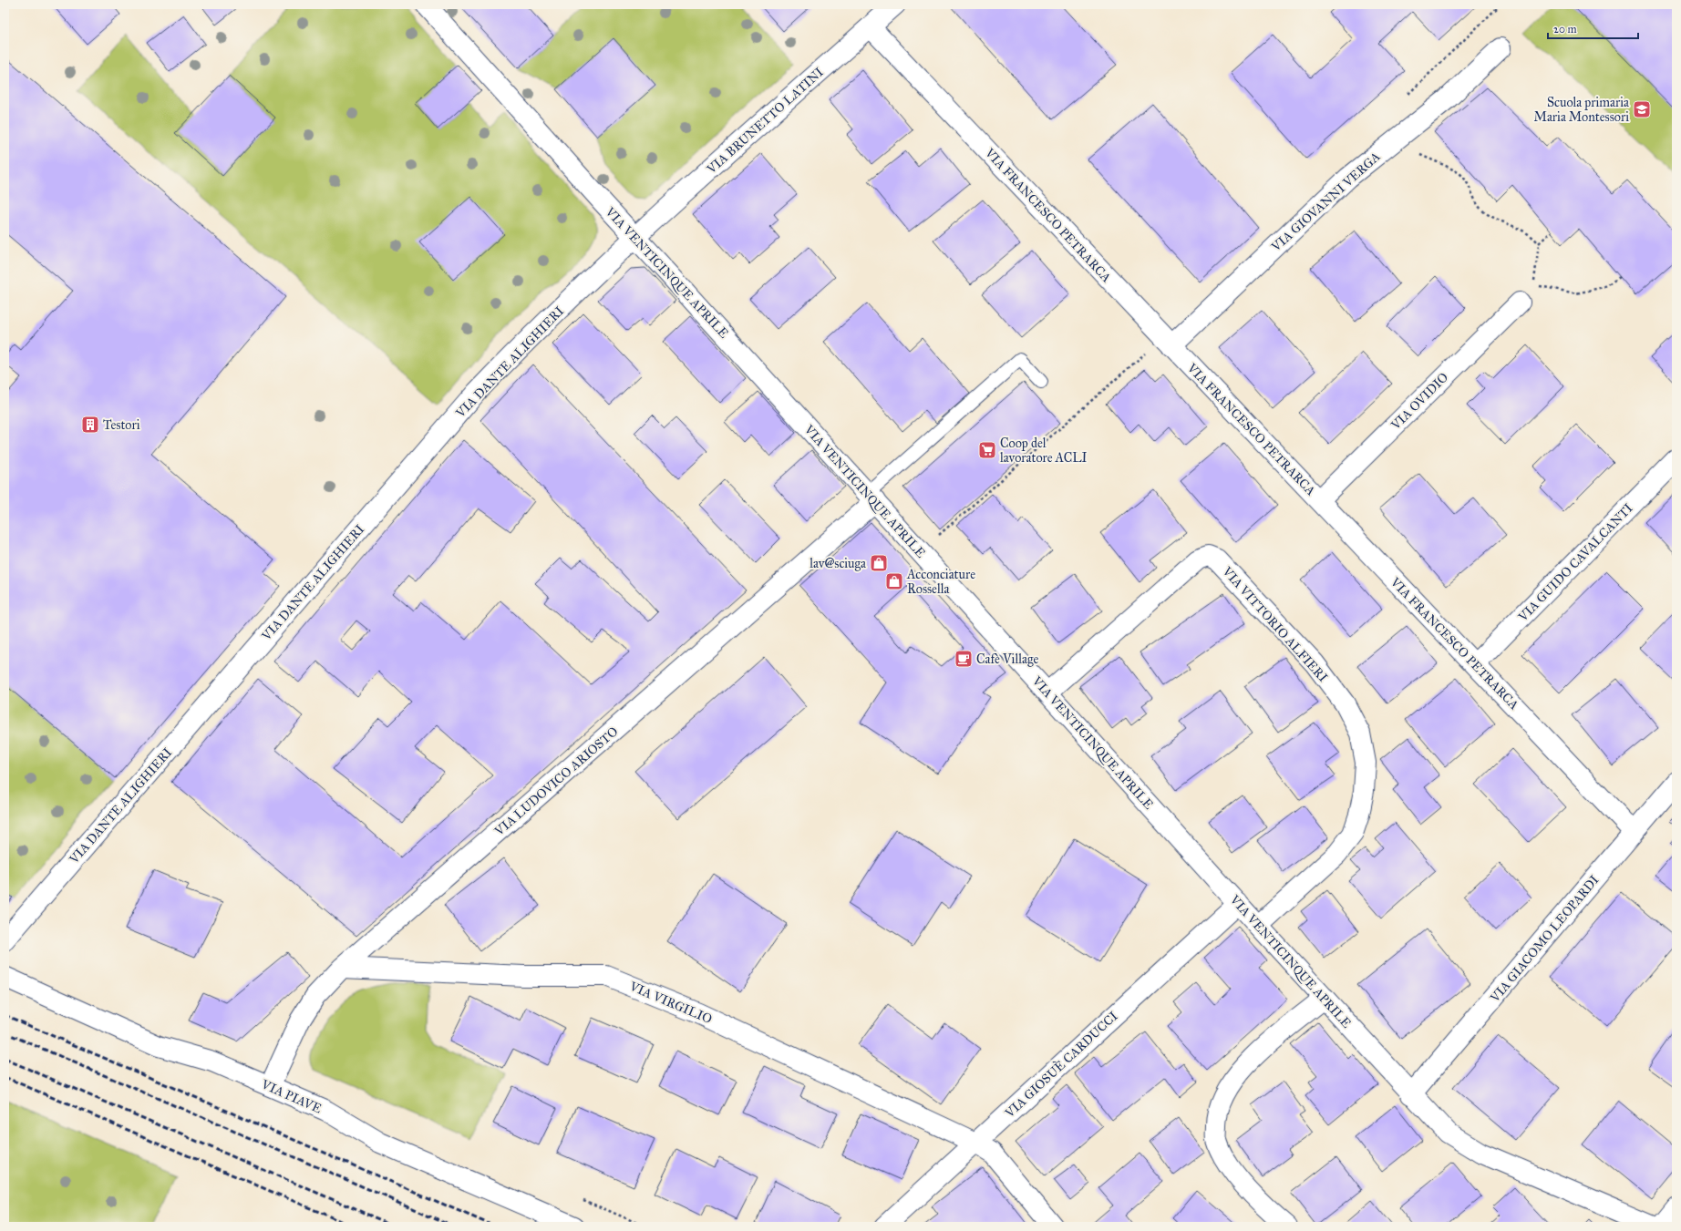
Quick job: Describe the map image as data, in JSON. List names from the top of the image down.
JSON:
{
  "streets": {
    "street": [
      "VIA BRUNETTO LATINI",
      "VIA GIOVANNI VERGA",
      "VIA FRANCESCO PETRARCA",
      "VIA VENTICINQUE APRILE",
      "VIA DANTE ALIGHIERI",
      "VIA OVIDIO",
      "VIA GUIDO CAVALCANTI",
      "VIA VITTORIO ALFIERI",
      "VIA LUDOVICO ARIOSTO",
      "VIA GIACOMO LEOPARDI",
      "VIA VIRGILIO",
      "VIA GIOSUÈ CARDUCCI",
      "VIA PIAVE"
    ]
  },
  "crossings": [
    ["VIA BRUNETTO LATINI", "VIA FRANCESCO PETRARCA"],
    ["VIA BRUNETTO LATINI", "VIA VENTICINQUE APRILE"],
    ["VIA BRUNETTO LATINI", "VIA DANTE ALIGHIERI"],
    ["VIA GIOVANNI VERGA", "VIA FRANCESCO PETRARCA"],
    ["VIA FRANCESCO PETRARCA", "VIA OVIDIO"],
    ["VIA FRANCESCO PETRARCA", "VIA GUIDO CAVALCANTI"],
    ["VIA FRANCESCO PETRARCA", "VIA GIACOMO LEOPARDI"],
    ["VIA VENTICINQUE APRILE", "VIA DANTE ALIGHIERI"],
    ["VIA VENTICINQUE APRILE", "VIA VITTORIO ALFIERI"],
    ["VIA VENTICINQUE APRILE", "VIA LUDOVICO ARIOSTO"],
    ["VIA VENTICINQUE APRILE", "VIA GIACOMO LEOPARDI"],
    ["VIA VENTICINQUE APRILE", "VIA GIOSUÈ CARDUCCI"],
    ["VIA LUDOVICO ARIOSTO", "VIA VIRGILIO"],
    ["VIA LUDOVICO ARIOSTO", "VIA PIAVE"],
    ["VIA VIRGILIO", "VIA GIOSUÈ CARDUCCI"]
  ],
  "places": {
    "school or university": ["Scuola primaria Maria Montessori"],
    "building": ["Testori"],
    "supermarket": ["Coop del lavoratore ACLI"],
    "shop": ["lav@sciuga", "Acconciature Rossella"],
    "cafe": ["Cafè Village"]
  },
  "scale_bar": "20 m"
}
